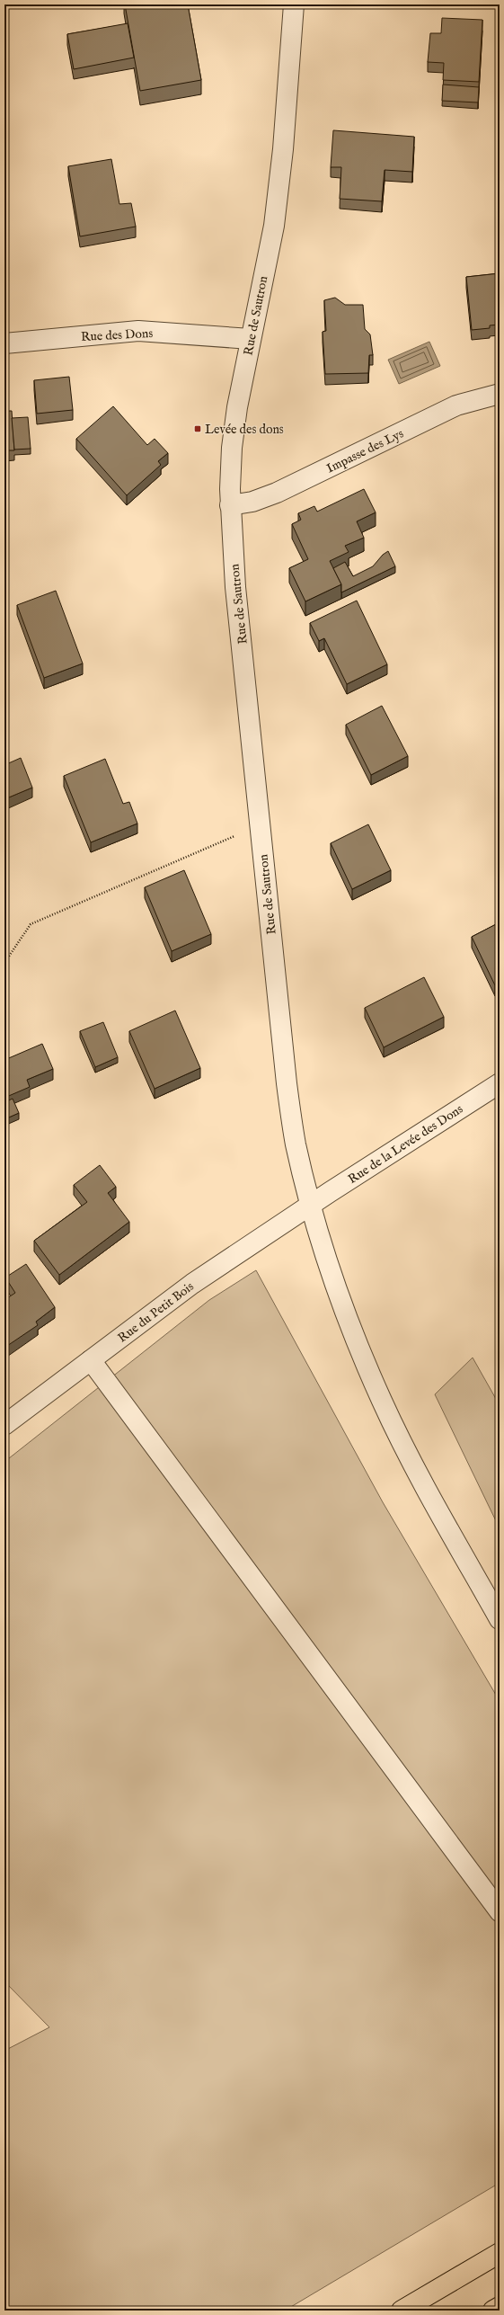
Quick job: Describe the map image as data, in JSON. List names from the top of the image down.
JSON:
{
  "streets": {
    "street": [
      "Rue de Sautron",
      "Rue des Dons",
      "Impasse des Lys",
      "Rue de la Levée des Dons",
      "Rue du Petit Bois"
    ]
  },
  "crossings": [
    ["Rue de Sautron", "Rue des Dons"],
    ["Rue de Sautron", "Impasse des Lys"],
    ["Rue de Sautron", "Rue de la Levée des Dons"],
    ["Rue de Sautron", "Rue du Petit Bois"],
    ["Rue de la Levée des Dons", "Rue du Petit Bois"]
  ],
  "places": {
    "transit": ["Levée des dons"]
  }
}
